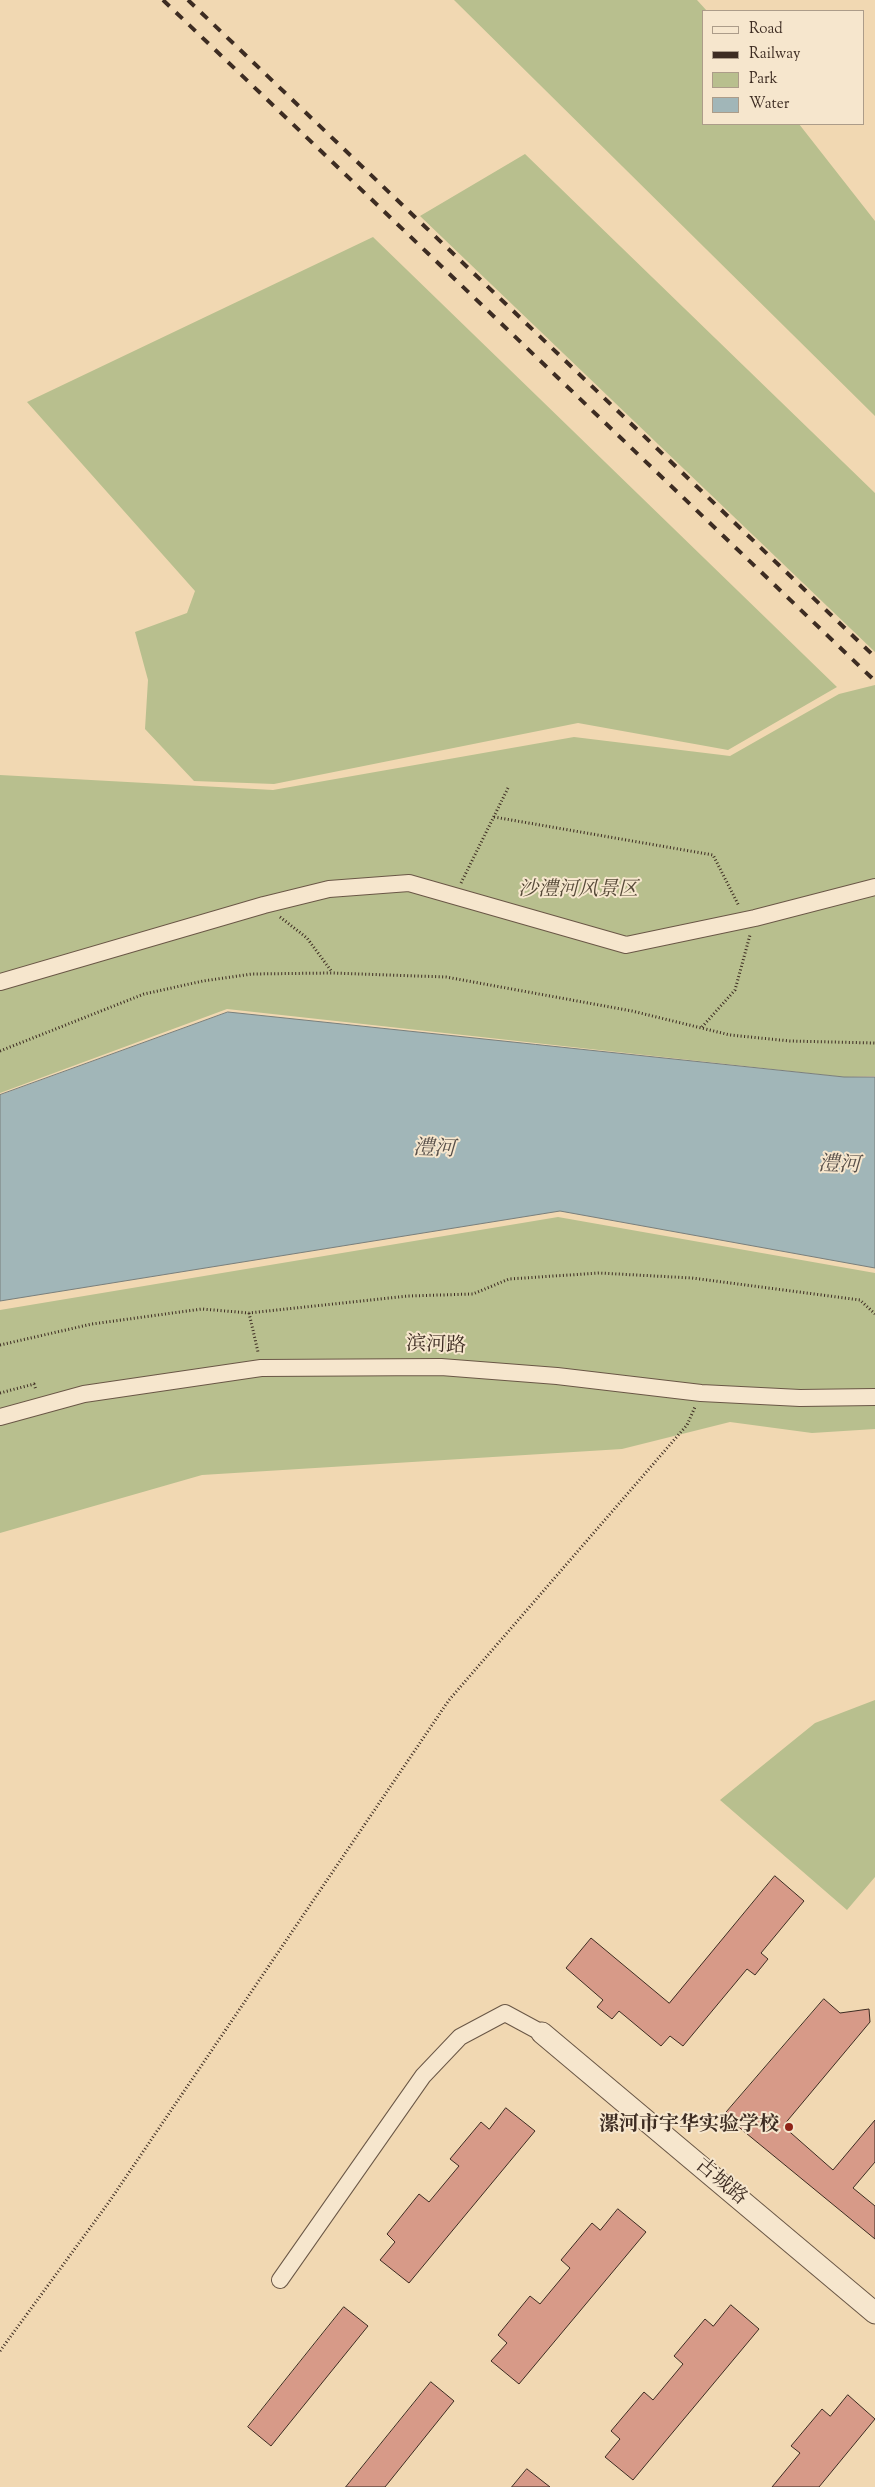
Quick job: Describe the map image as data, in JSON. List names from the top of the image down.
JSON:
{
  "streets": {
    "street": ["滨河路", "古城路"]
  },
  "water": ["澧河"],
  "parks": ["沙澧河风景区"],
  "places": ["漯河市宇华实验学校"],
  "legend": [
    "Road",
    "Railway",
    "Park",
    "Water"
  ]
}
